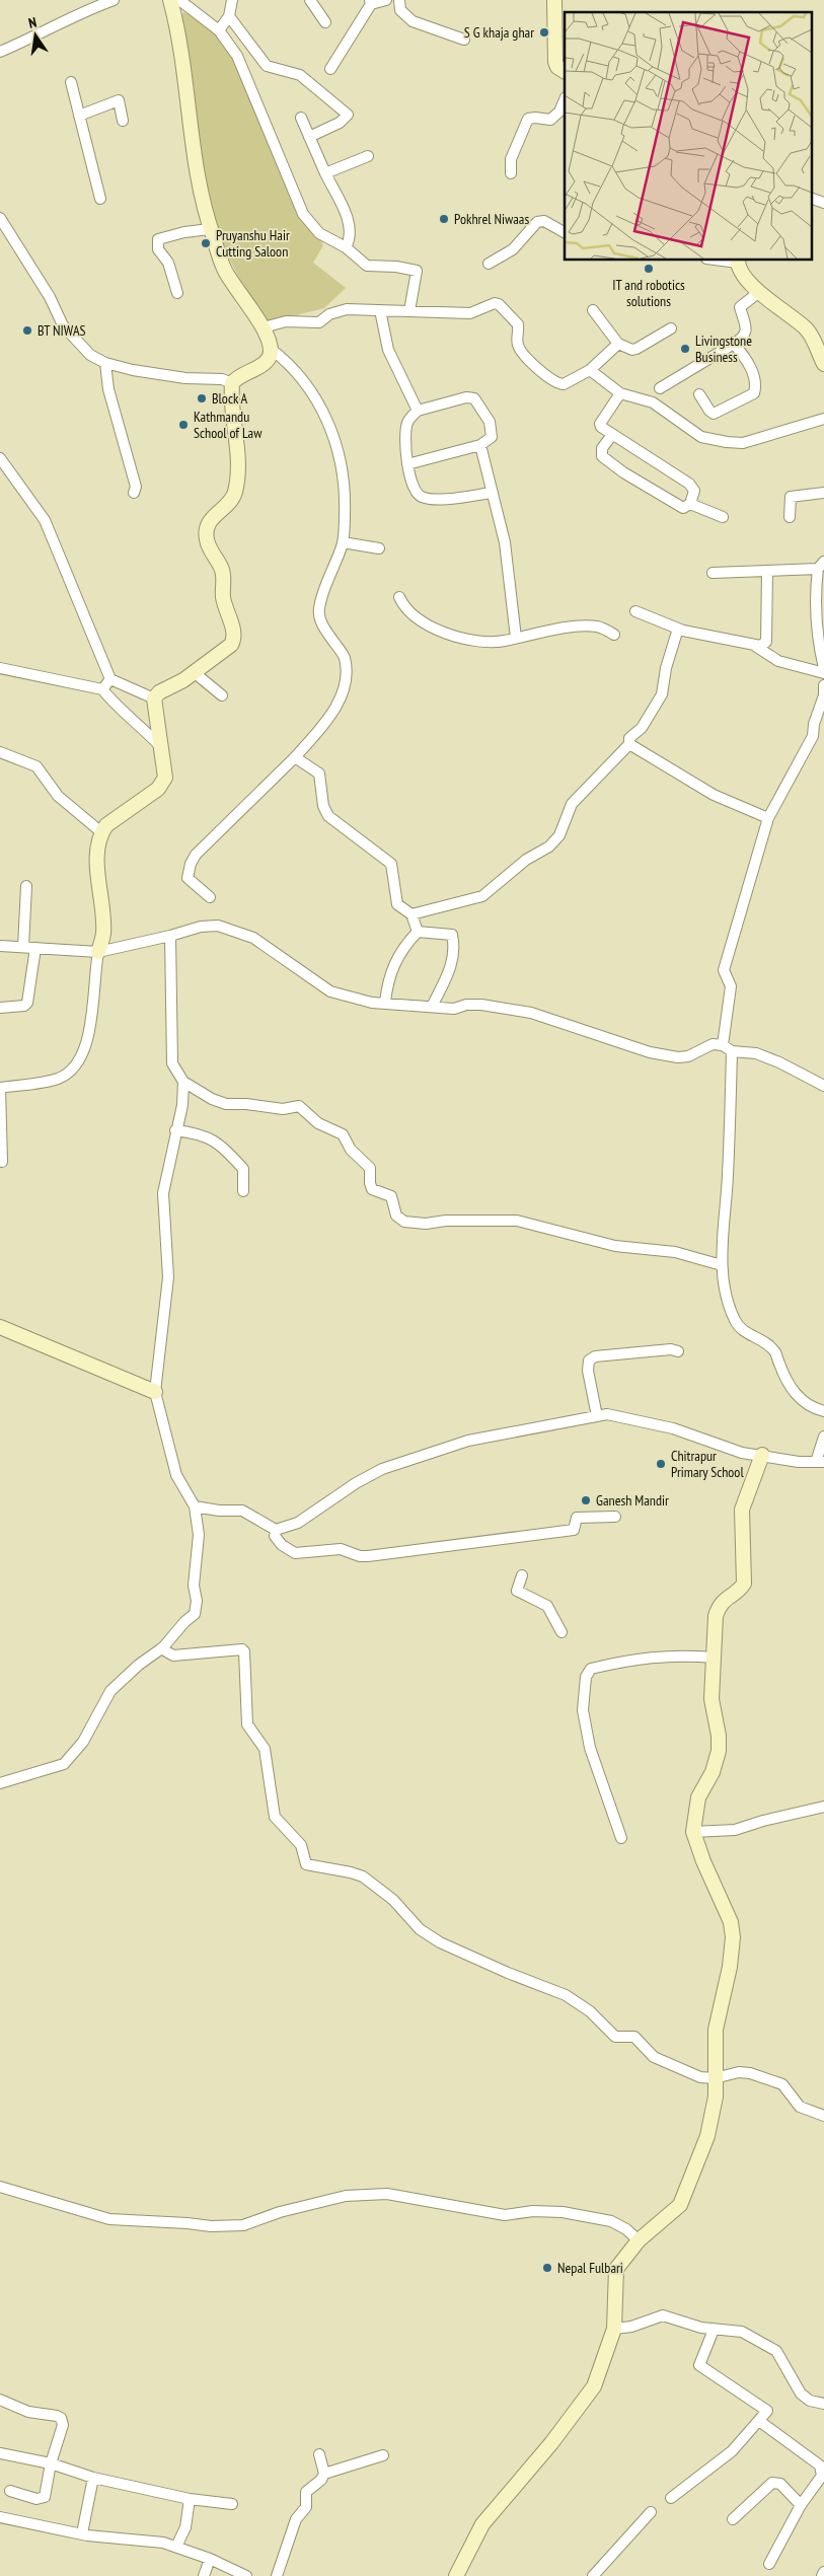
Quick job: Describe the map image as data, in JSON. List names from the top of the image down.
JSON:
{
  "places": [
    "S G khaja ghar",
    "Pokhrel Niwaas",
    "Pruyanshu Hair Cutting Saloon",
    "IT and robotics solutions",
    "BT NIWAS",
    "Livingstone Business",
    "Block A",
    "Kathmandu School of Law",
    "Chitrapur Primary School",
    "Ganesh Mandir",
    "Nepal Fulbari"
  ],
  "north": "top"
}
